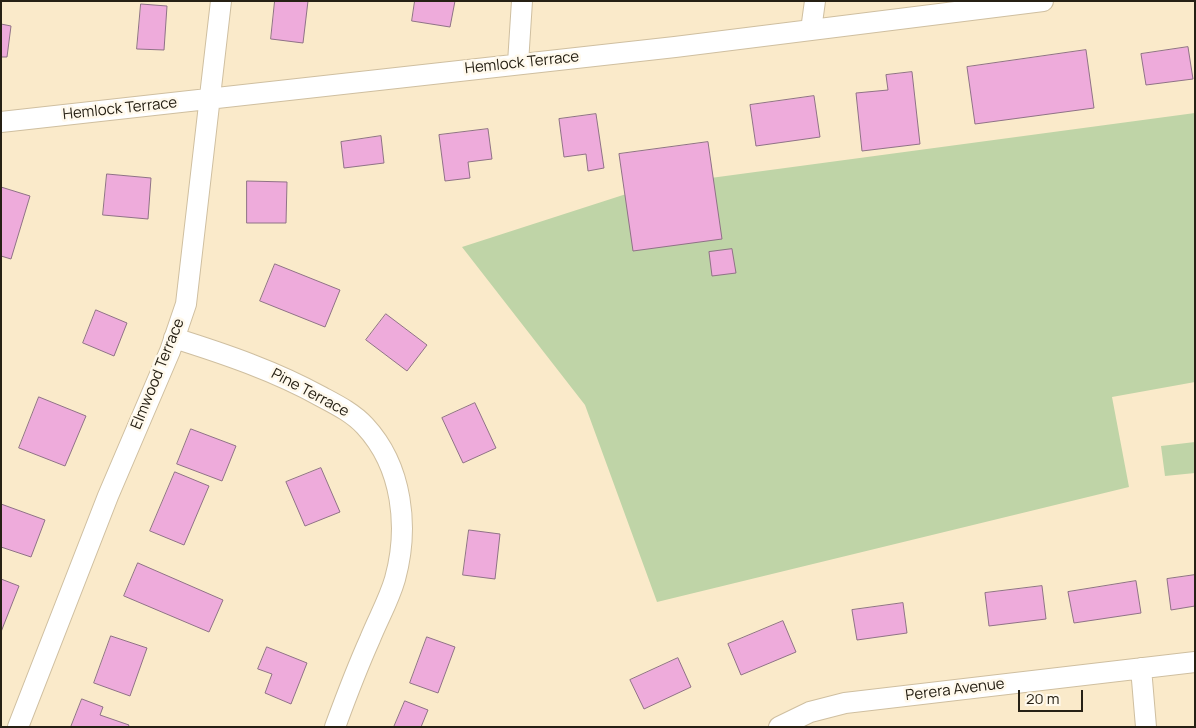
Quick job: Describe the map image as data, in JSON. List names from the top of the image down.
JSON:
{
  "streets": {
    "street": [
      "Hemlock Terrace",
      "Elmwood Terrace",
      "Pine Terrace",
      "Perera Avenue"
    ]
  },
  "crossings": [
    ["Hemlock Terrace", "Elmwood Terrace"],
    ["Elmwood Terrace", "Pine Terrace"]
  ],
  "scale_bar": "20 m"
}
